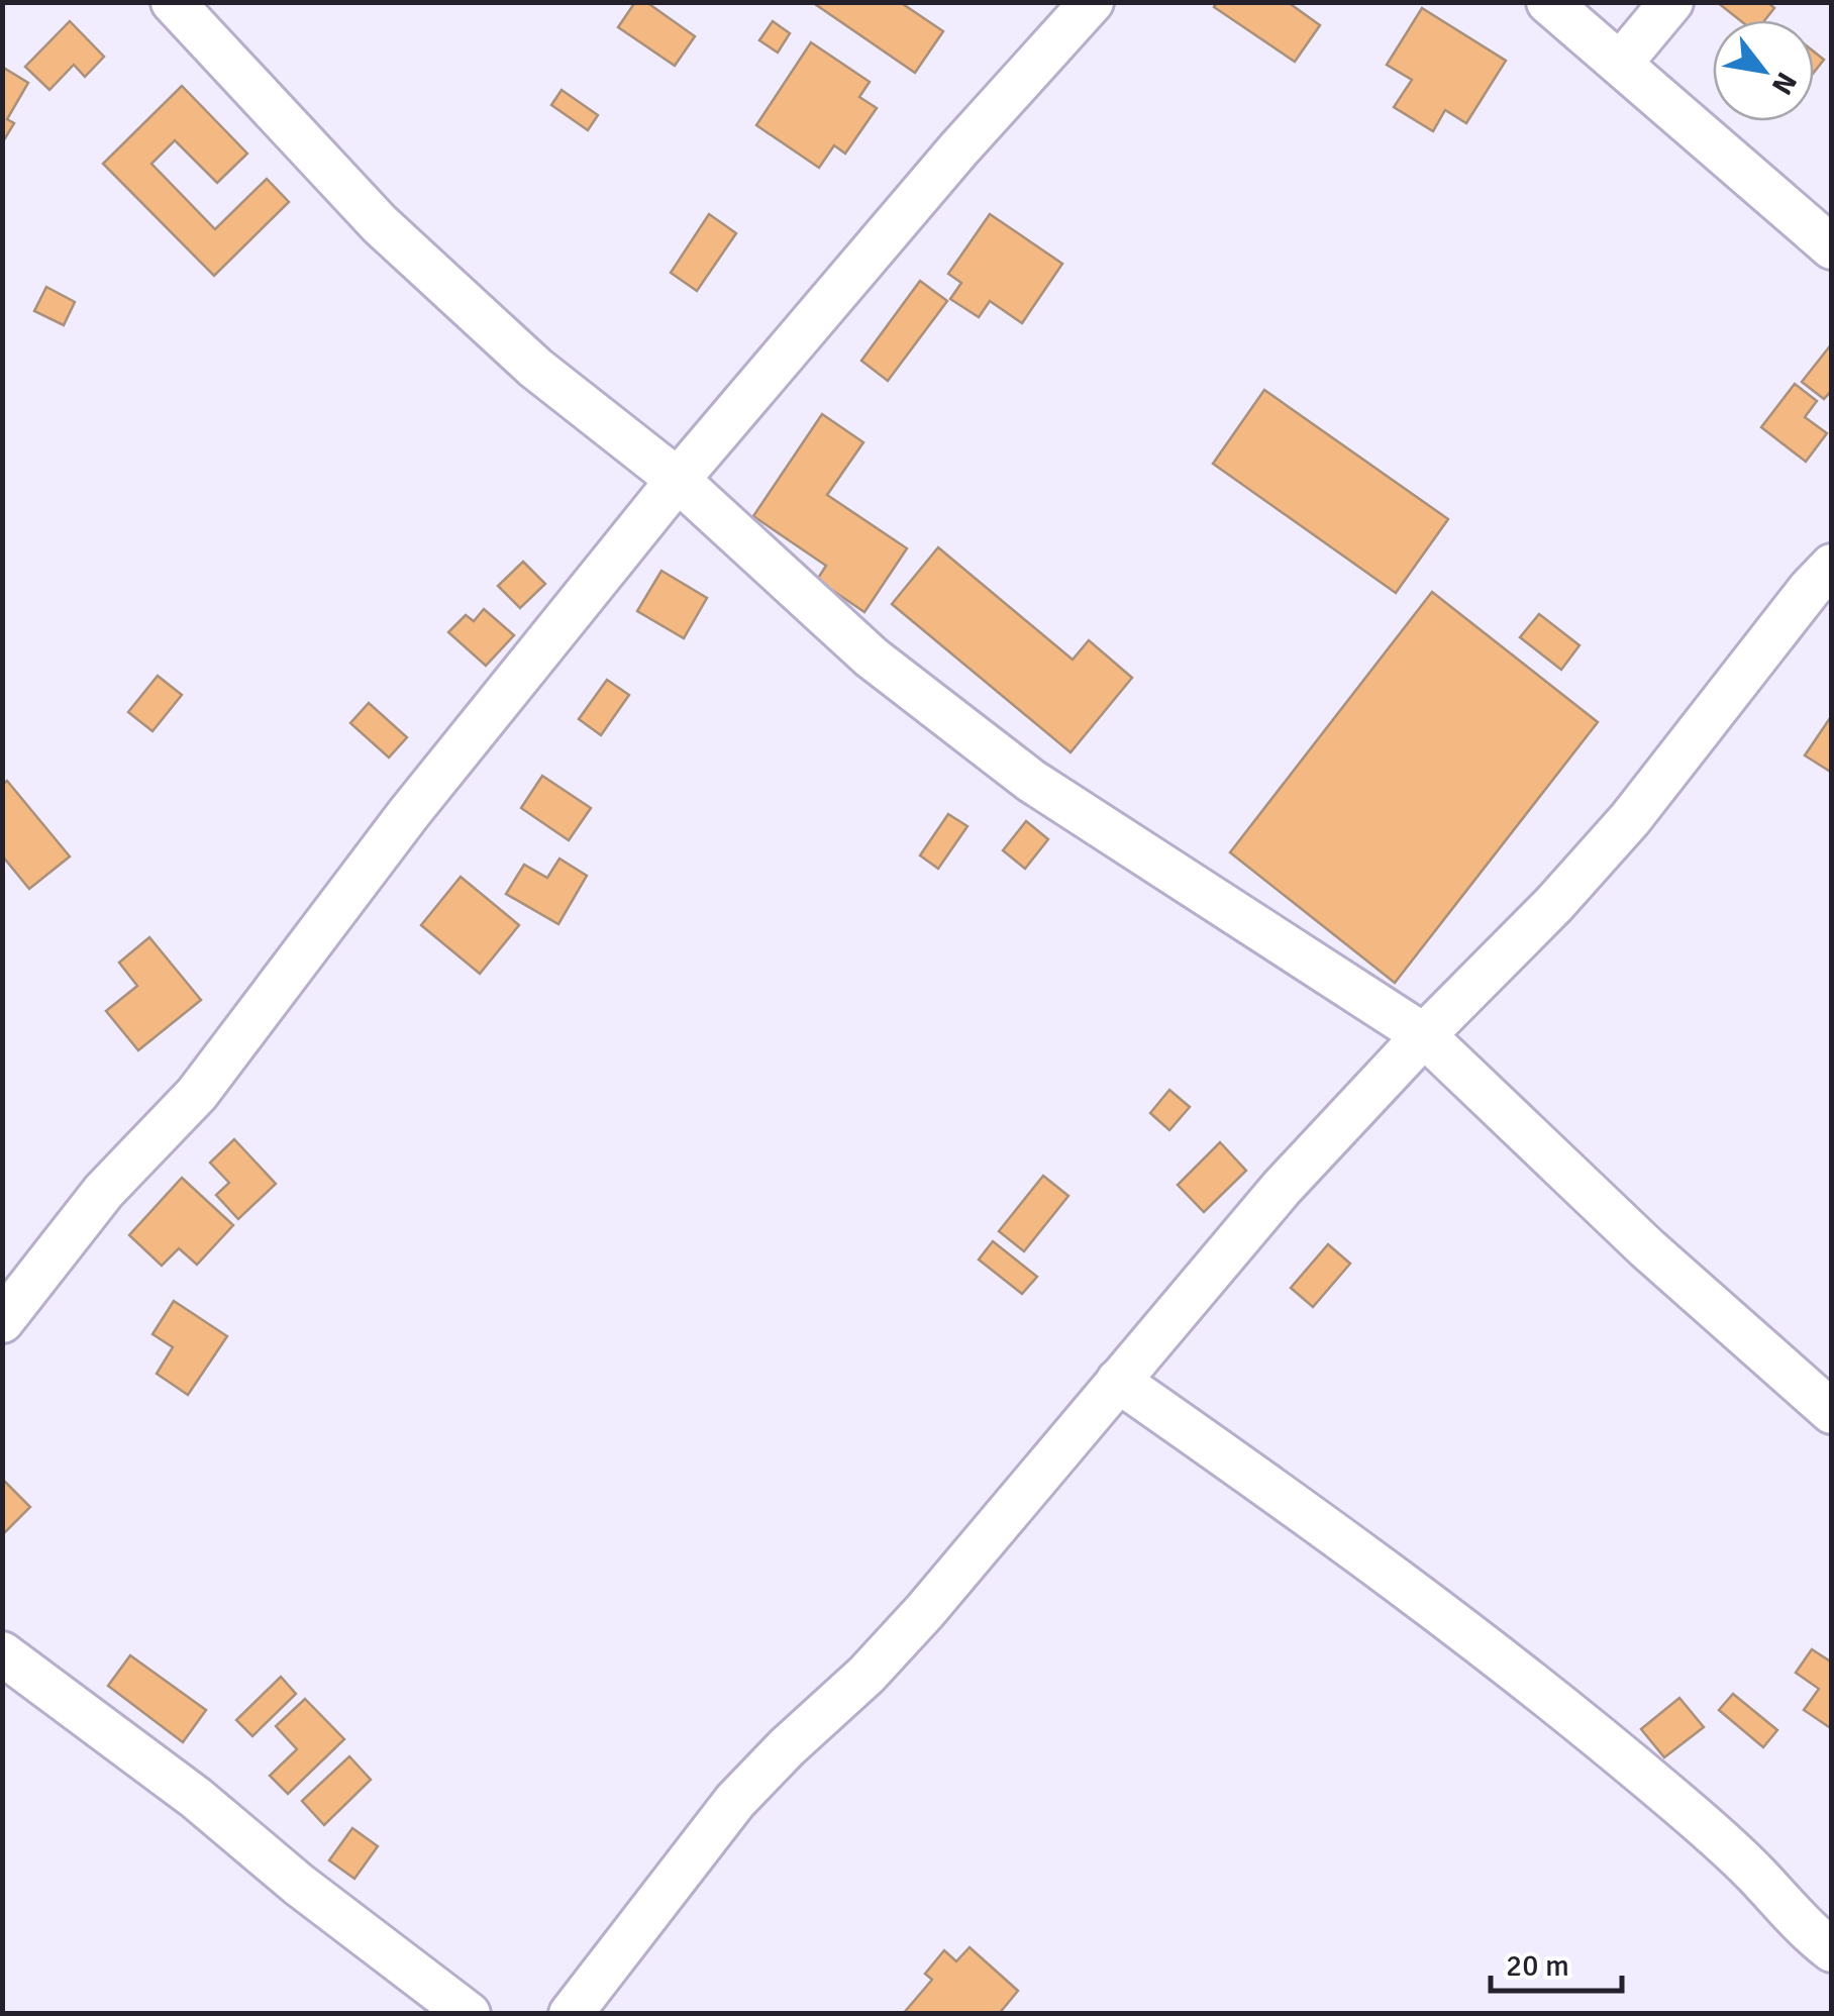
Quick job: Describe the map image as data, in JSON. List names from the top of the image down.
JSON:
{
  "scale_bar": "20 m",
  "north": "bottom right"
}
